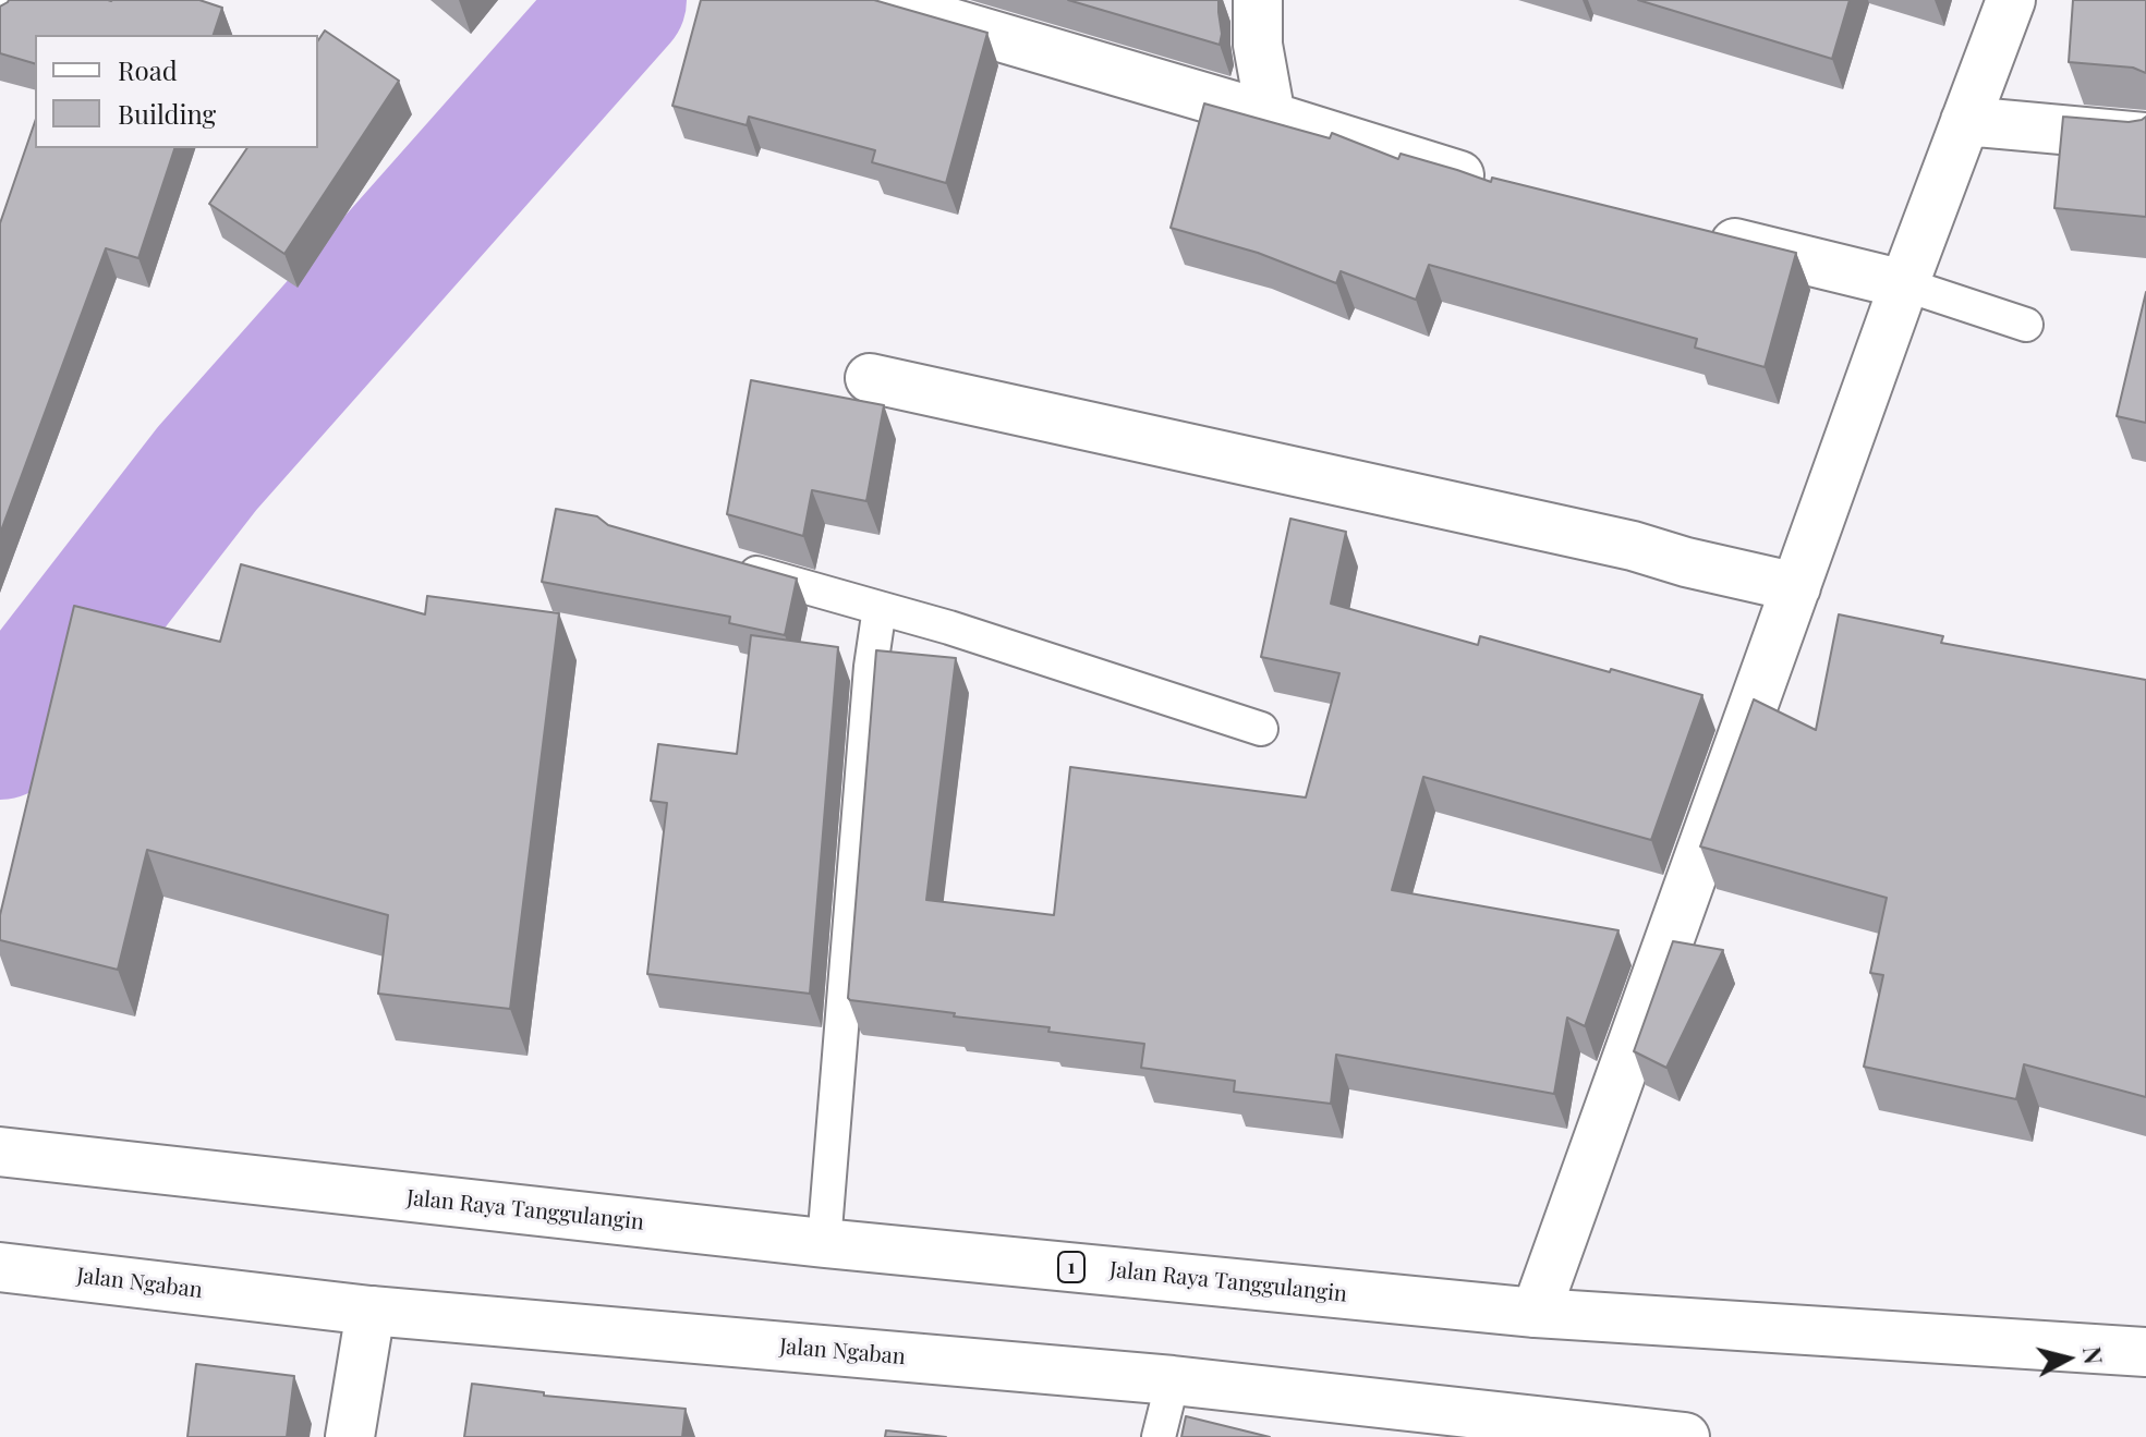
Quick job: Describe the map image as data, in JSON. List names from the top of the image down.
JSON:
{
  "streets": {
    "main road": ["Jalan Raya Tanggulangin", "1", "Jalan Ngaban"]
  },
  "legend": ["Road", "Building"],
  "north": "right"
}
